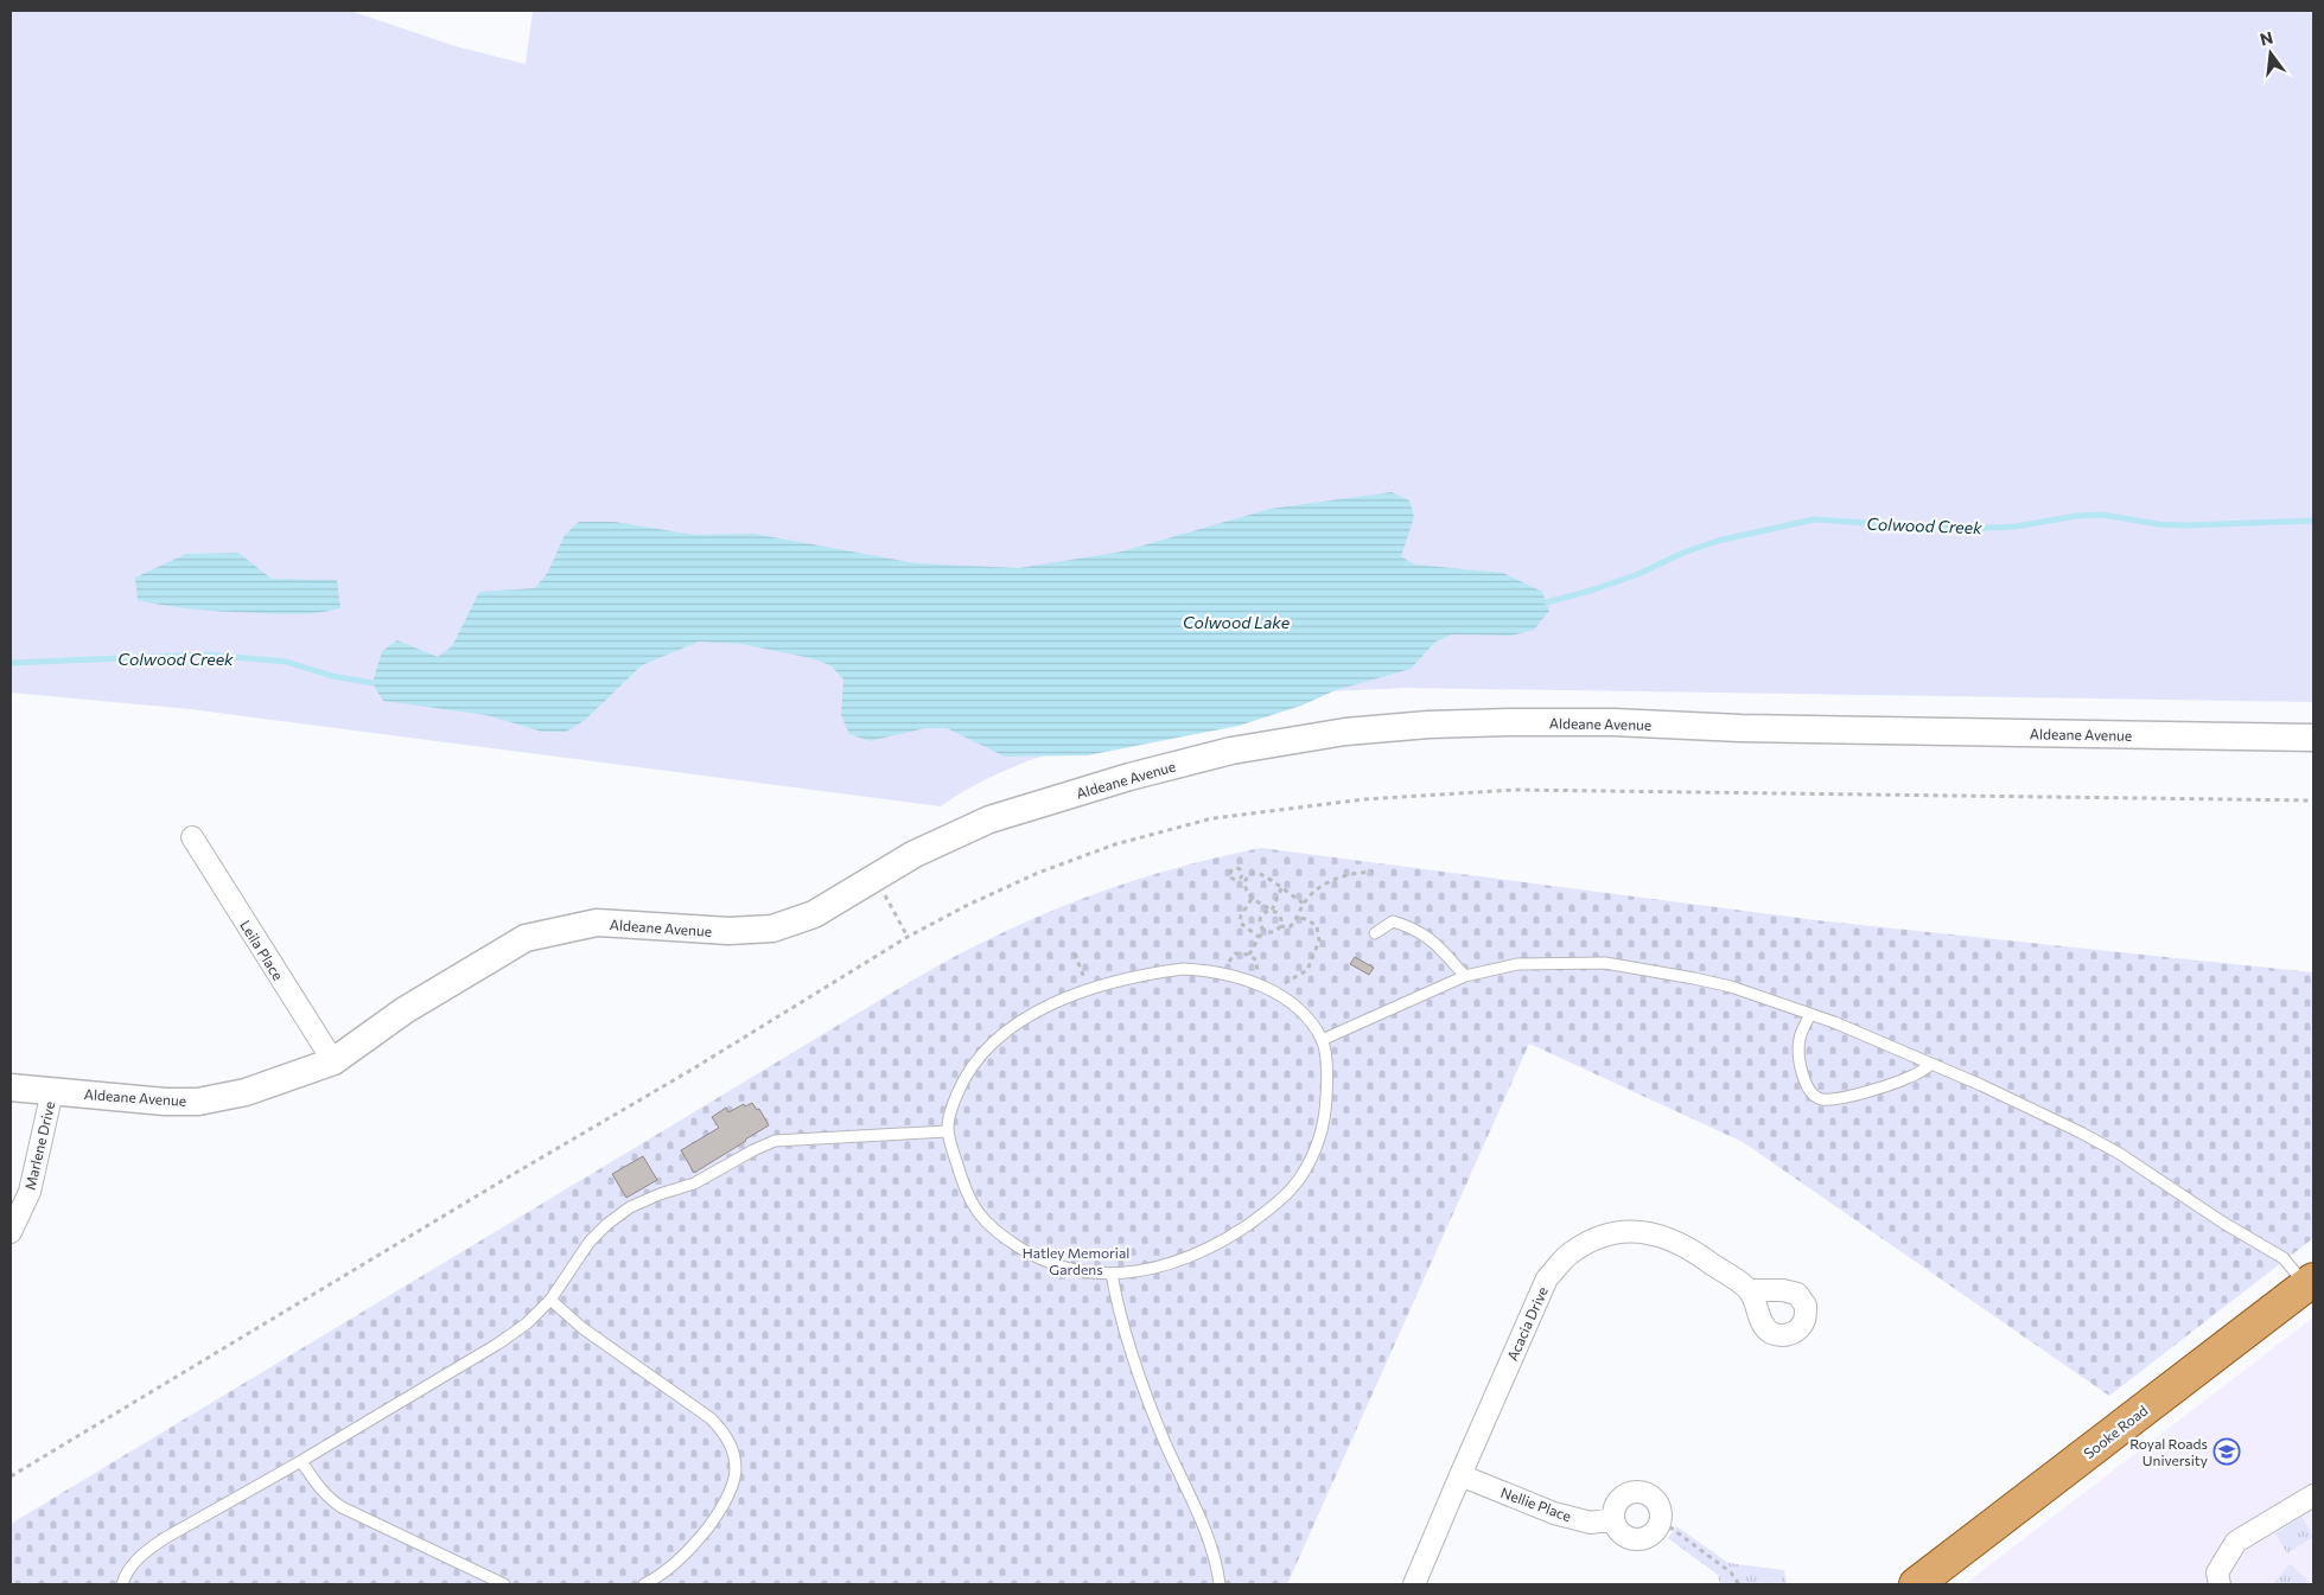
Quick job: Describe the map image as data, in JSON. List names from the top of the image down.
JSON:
{
  "streets": {
    "main road": ["Sooke Road"],
    "street": [
      "Aldeane Avenue",
      "Leila Place",
      "Marlene Drive",
      "Acacia Drive",
      "Nellie Place"
    ]
  },
  "crossings": [
    ["Aldeane Avenue", "Leila Place"],
    ["Aldeane Avenue", "Marlene Drive"],
    ["Acacia Drive", "Nellie Place"]
  ],
  "water": ["Colwood Creek", "Colwood Lake"],
  "parks": ["Hatley Memorial Gardens"],
  "places": {
    "school or university": ["Royal Roads University"]
  },
  "north": "top"
}
